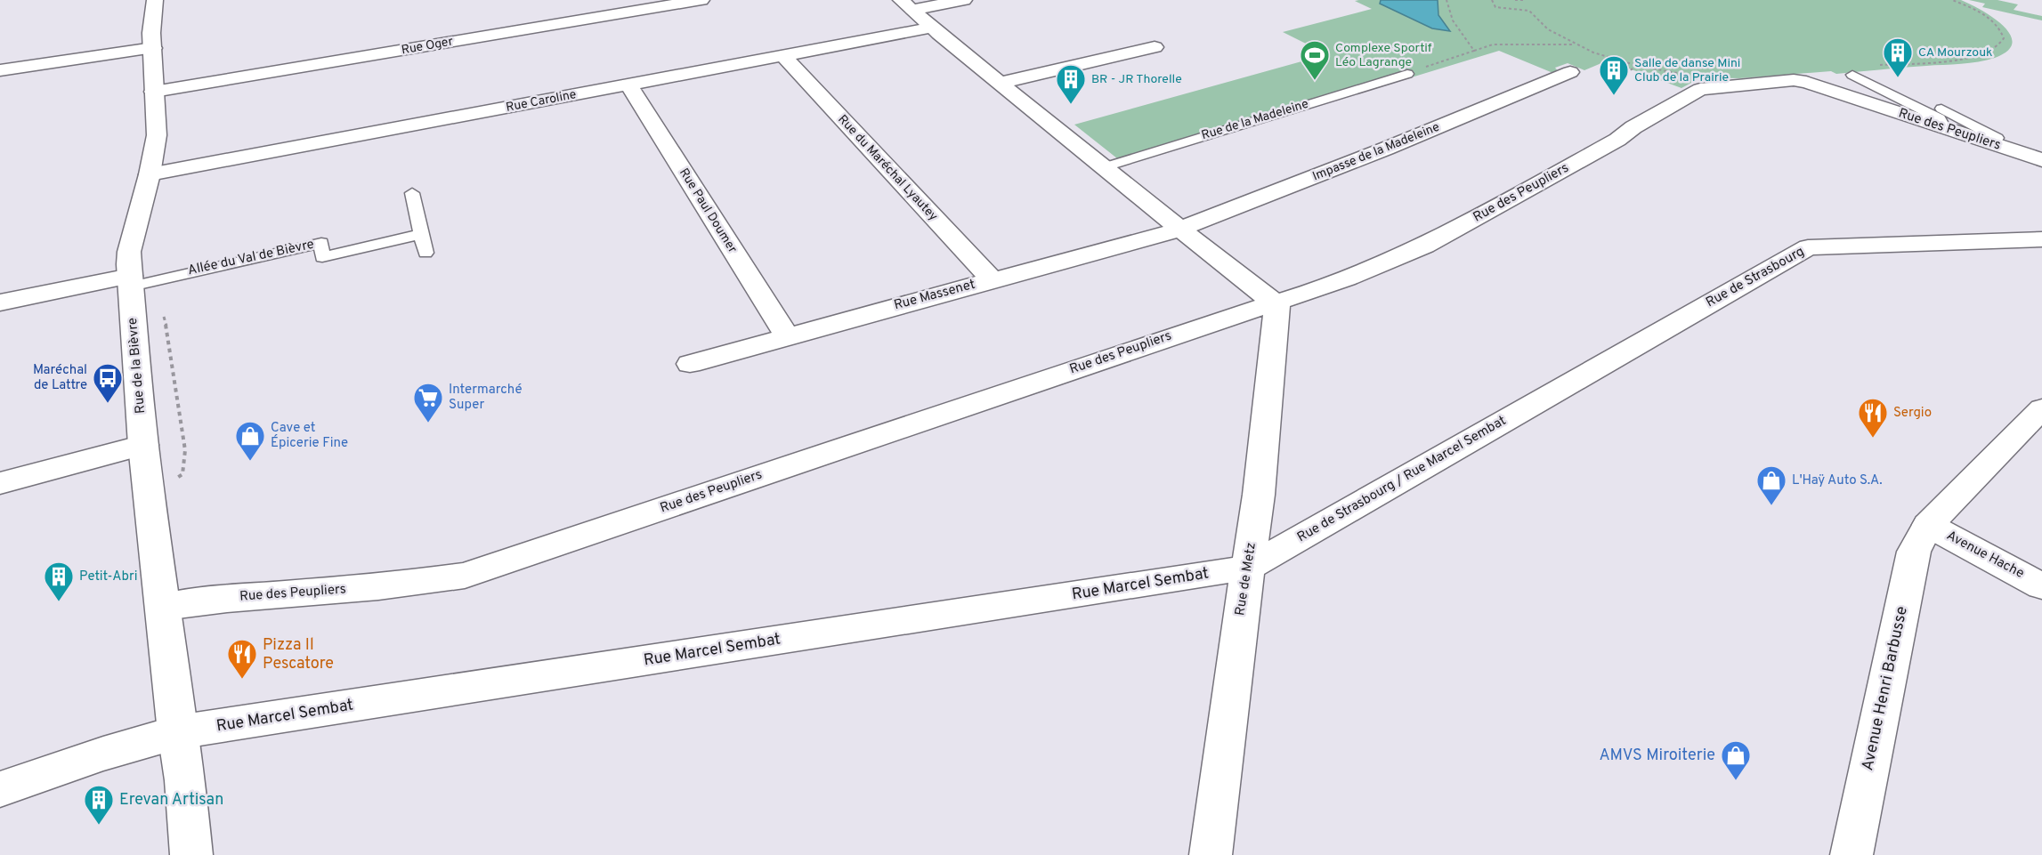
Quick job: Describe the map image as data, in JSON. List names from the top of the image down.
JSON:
{
  "streets": {
    "street": [
      "Rue Oger",
      "Rue Caroline",
      "Rue des Peupliers",
      "Impasse de la Madeleine",
      "Rue du Maréchal Lyautey",
      "Rue Paul Doumer",
      "Rue de Strasbourg",
      "Rue Massenet",
      "Rue de la Bièvre",
      "Rue de Strasbourg / Rue Marcel Sembat",
      "Avenue Hache",
      "Rue de Metz",
      "Rue Marcel Sembat",
      "Avenue Henri Barbusse"
    ],
    "lane": ["Rue de la Madeleine", "Allée du Val de Bièvre"]
  },
  "crossings": [
    ["Rue Oger", "Rue de la Bièvre"],
    ["Rue Caroline", "Rue du Maréchal Lyautey"],
    ["Rue Caroline", "Rue Paul Doumer"],
    ["Rue Caroline", "Rue de la Bièvre"],
    ["Rue des Peupliers", "Rue de la Bièvre"],
    ["Rue des Peupliers", "Rue de Metz"],
    ["Impasse de la Madeleine", "Rue Massenet"],
    ["Rue du Maréchal Lyautey", "Rue Massenet"],
    ["Rue Paul Doumer", "Rue Massenet"],
    ["Allée du Val de Bièvre", "Rue de la Bièvre"],
    ["Rue de Strasbourg", "Rue de Strasbourg / Rue Marcel Sembat"],
    ["Rue de la Bièvre", "Rue Marcel Sembat"],
    ["Rue de Strasbourg / Rue Marcel Sembat", "Rue de Metz"],
    ["Rue de Strasbourg / Rue Marcel Sembat", "Rue Marcel Sembat"],
    ["Avenue Hache", "Avenue Henri Barbusse"],
    ["Rue de Metz", "Rue Marcel Sembat"]
  ],
  "places": {
    "building": [
      "CA Mourzouk",
      "Salle de danse Mini Club de la Prairie",
      "BR - JR Thorelle",
      "Petit-Abri",
      "Erevan Artisan"
    ],
    "sports": ["Complexe Sportif Léo Lagrange"],
    "bus stop": ["Maréchal de Lattre"],
    "supermarket": ["Intermarché Super"],
    "restaurant": ["Sergio", "Pizza Il Pescatore"],
    "shop": ["Cave et Épicerie Fine", "L'Haÿ Auto S.A.", "AMVS Miroiterie"]
  }
}
